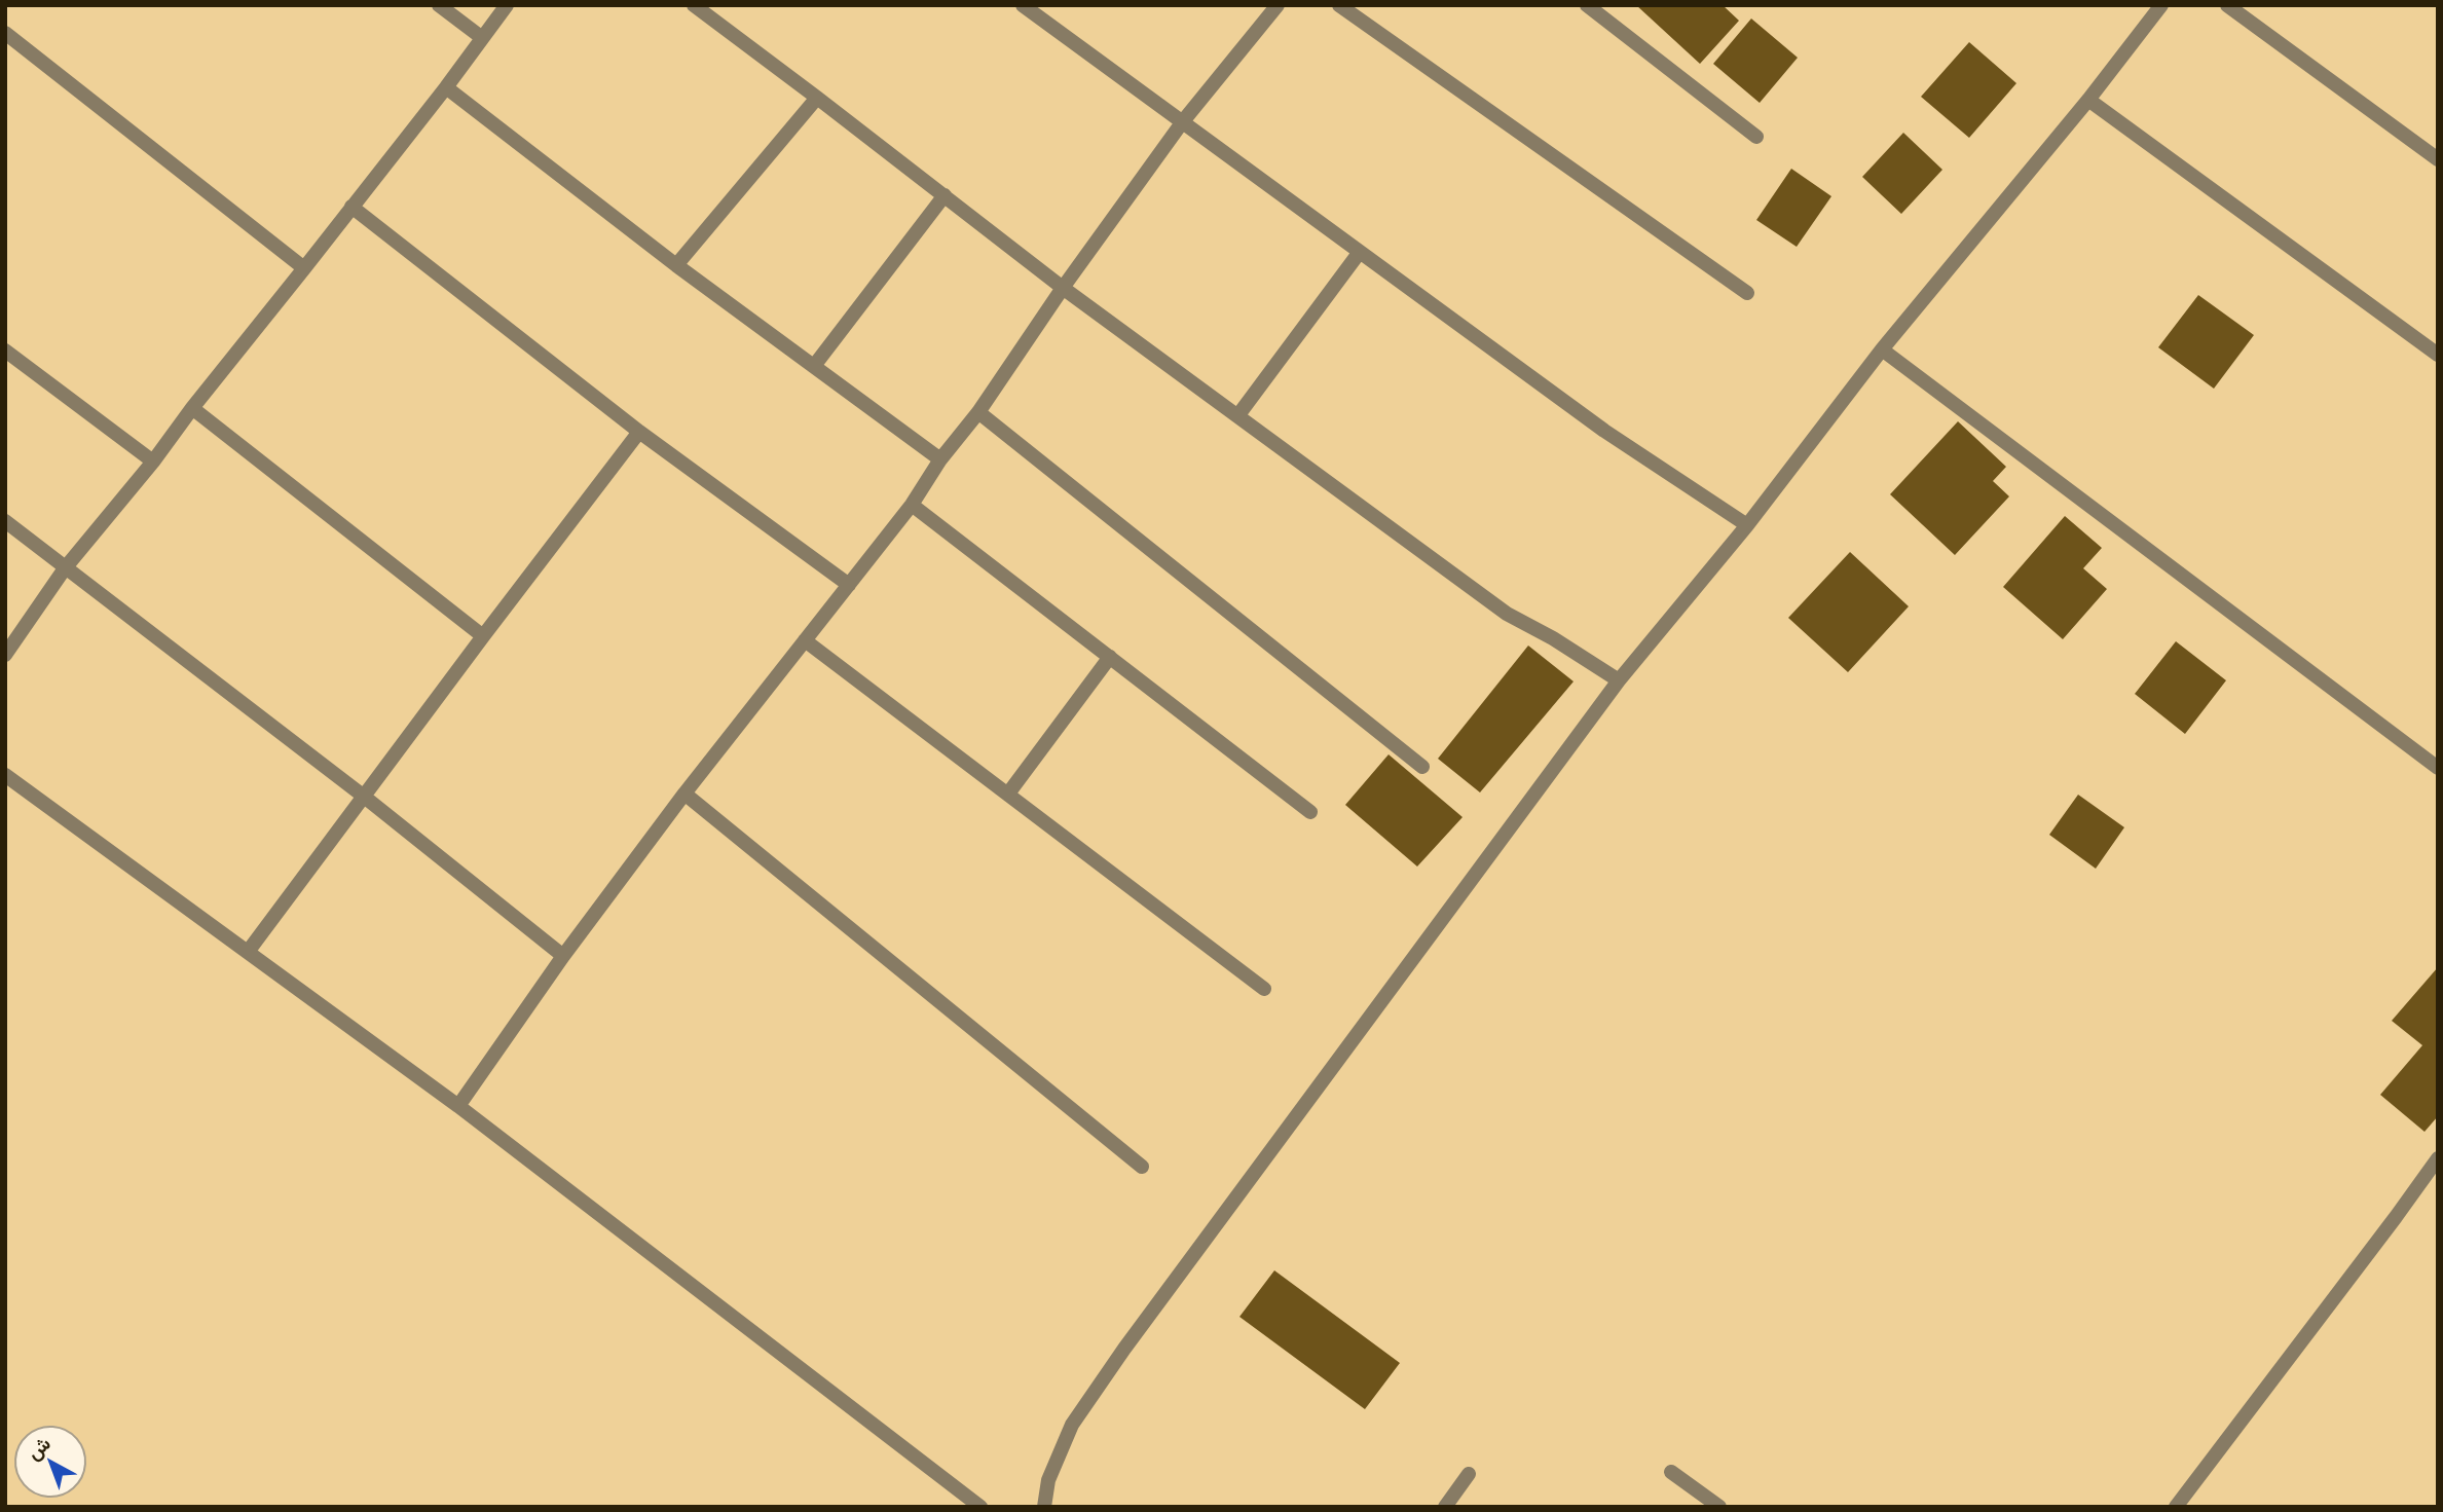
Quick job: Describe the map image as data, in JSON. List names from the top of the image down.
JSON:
{
  "north": "top left"
}
